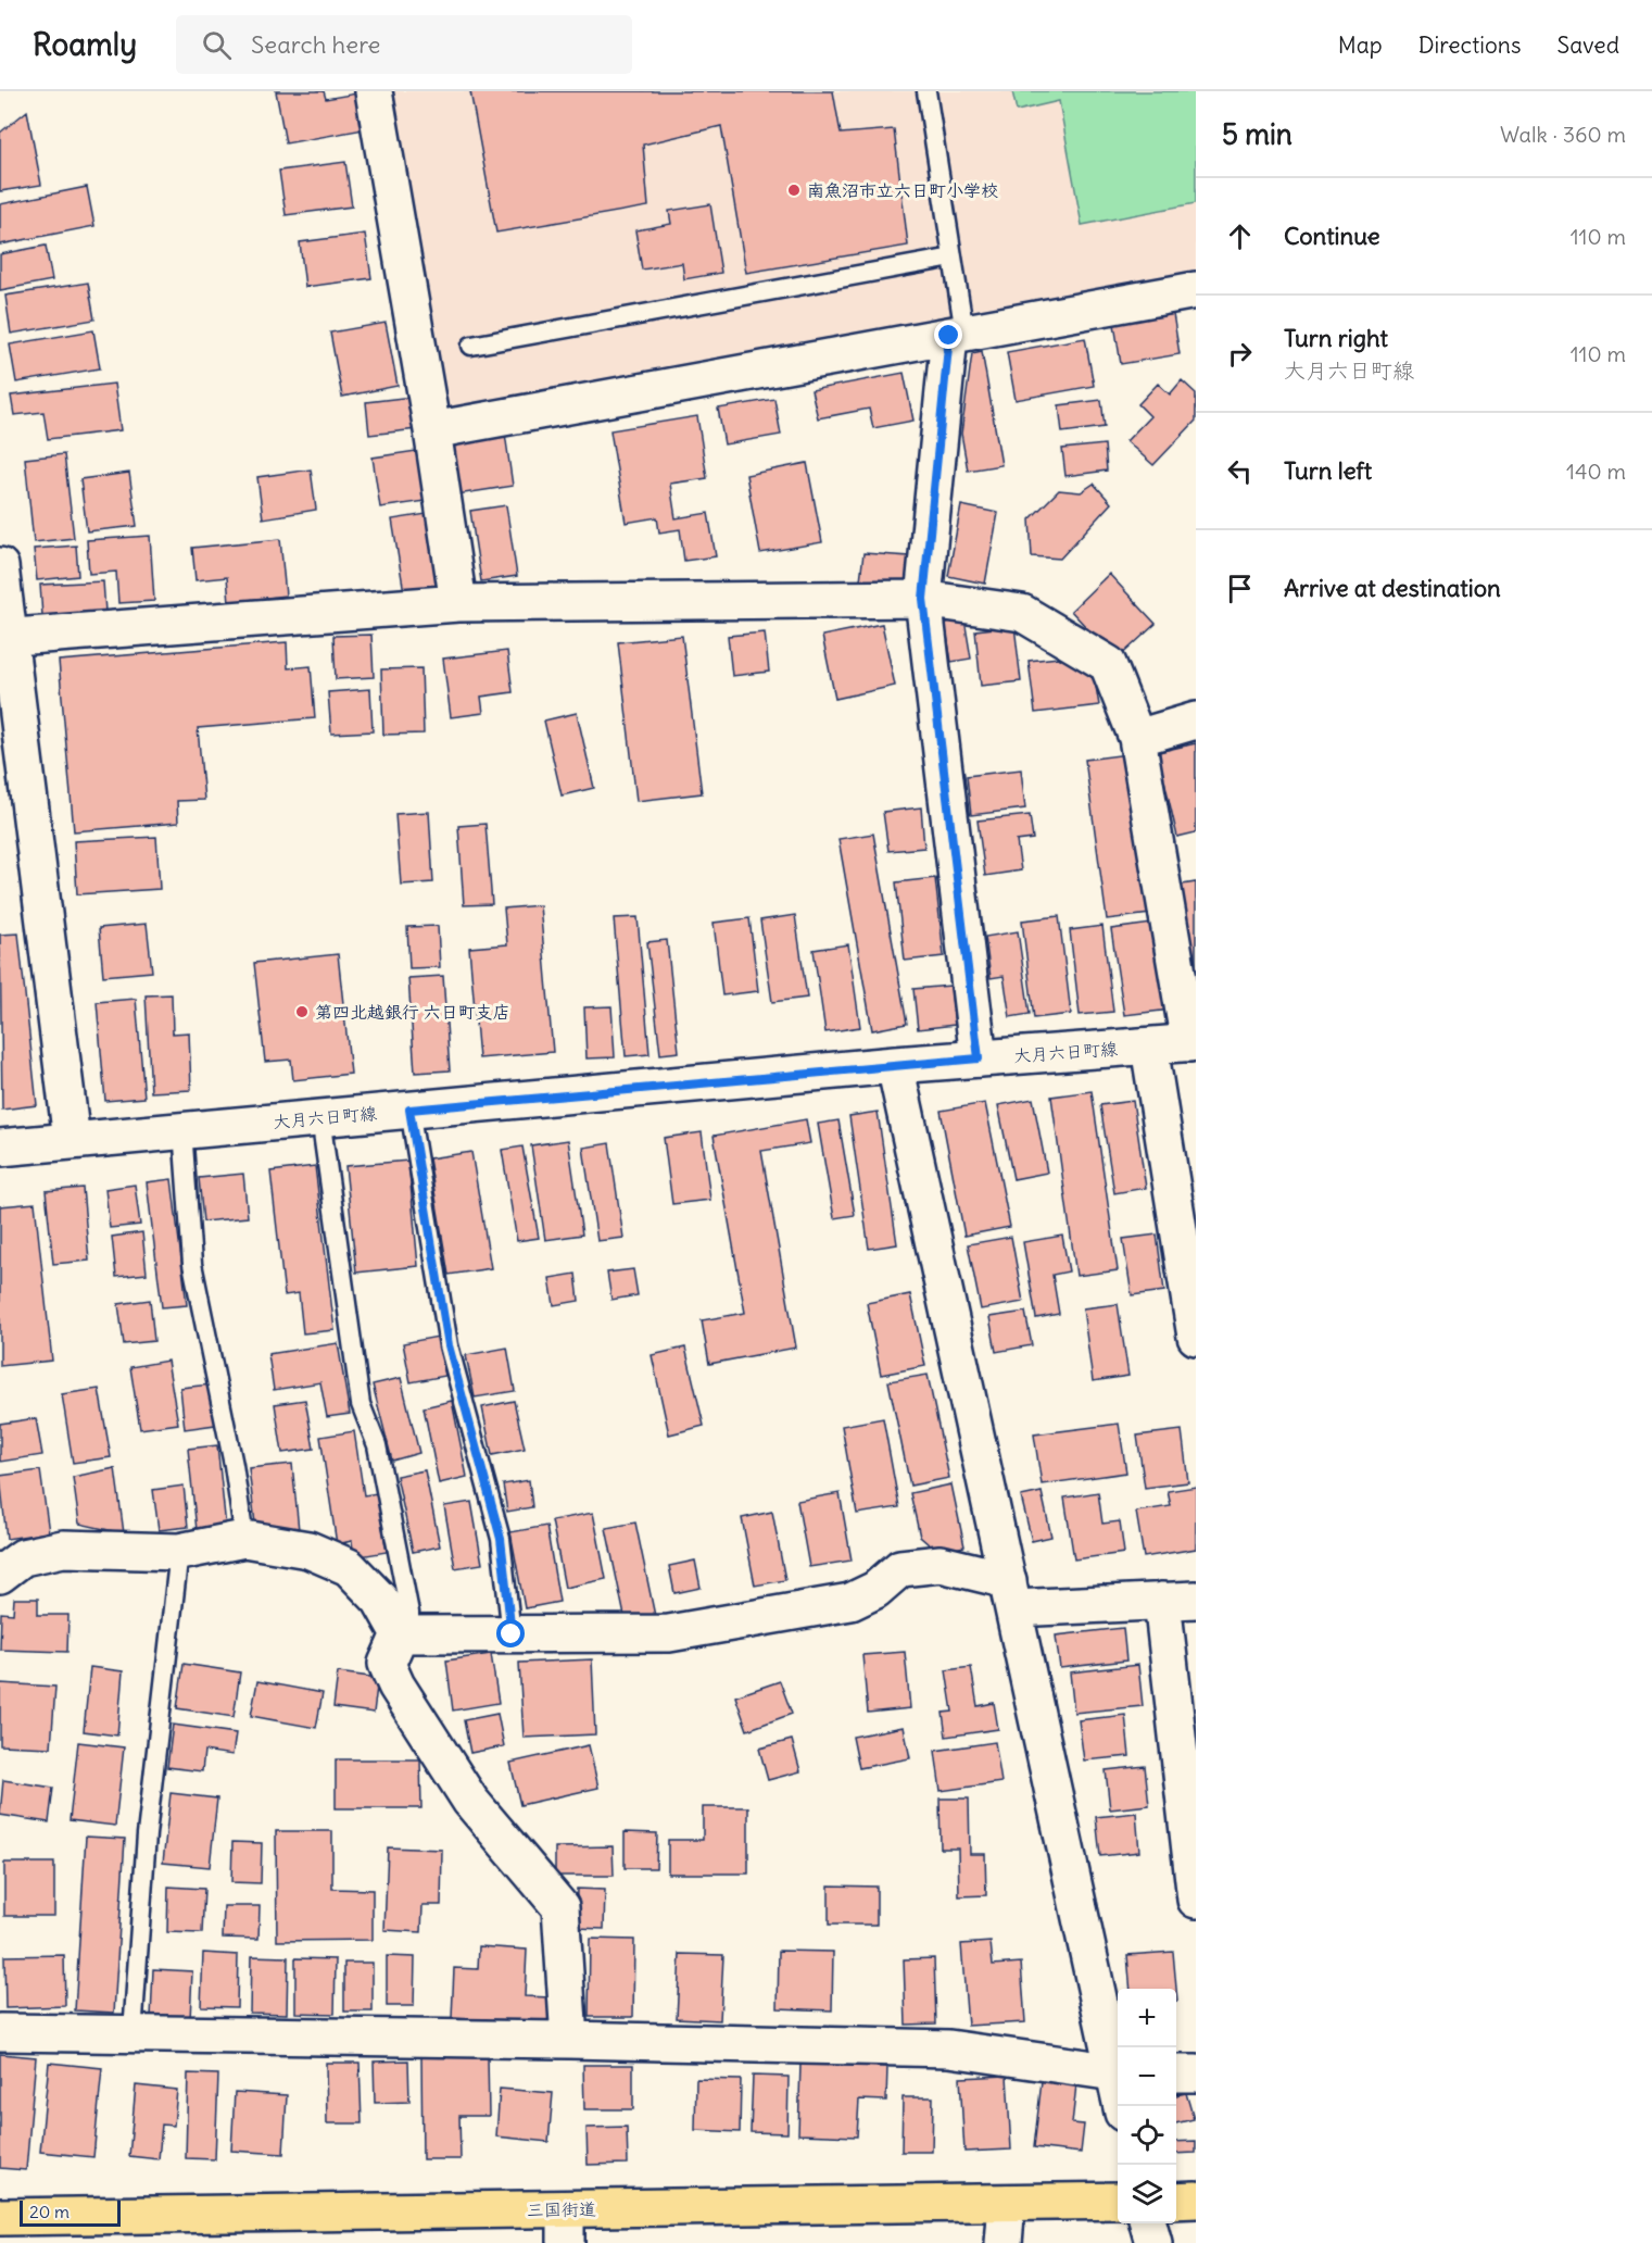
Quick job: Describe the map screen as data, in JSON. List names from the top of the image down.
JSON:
{
  "streets": {
    "highway": ["三国街道"],
    "street": ["大月六日町線"]
  },
  "places": ["南魚沼市立六日町小学校", "第四北越銀行 六日町支店"],
  "scale_bar": "20 m",
  "page": {
    "header": "Roamly",
    "search": "Search here",
    "nav": ["Map", "Directions", "Saved"],
    "heading": ["5 min", "Walk · 360 m"],
    "list": [
      ["Continue", "110 m"],
      ["Turn right", "大月六日町線", "110 m"],
      ["Turn left", "140 m"],
      "Arrive at destination"
    ],
    "map_buttons": ["+", "−"],
    "scale": "20 m"
  }
}
